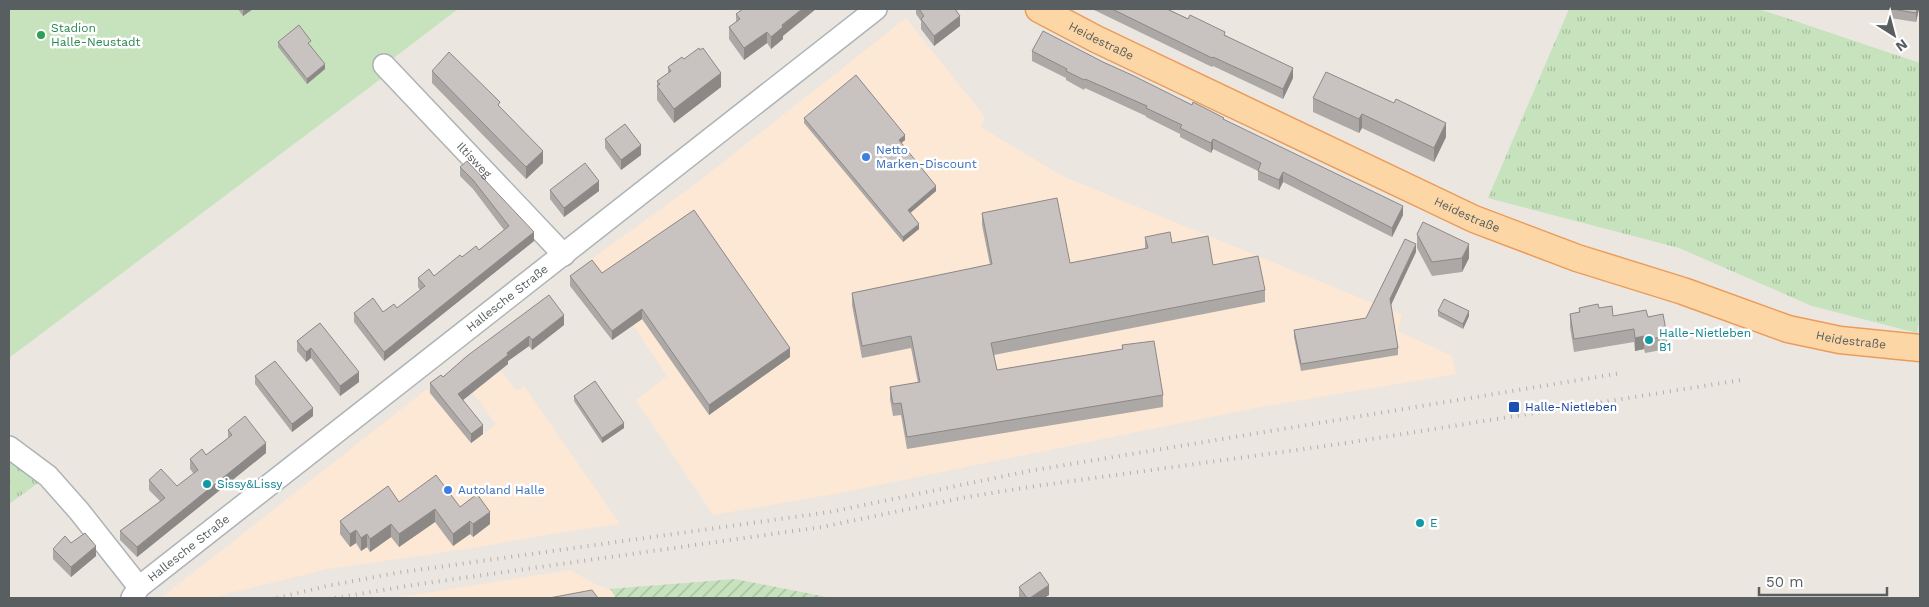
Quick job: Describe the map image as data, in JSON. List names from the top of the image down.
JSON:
{
  "streets": {
    "main road": ["Heidestraße"],
    "street": ["Iltisweg", "Hallesche Straße"]
  },
  "crossings": [
    ["Iltisweg", "Hallesche Straße"]
  ],
  "places": {
    "other": [
      "Stadion Halle-Neustadt",
      "Netto Marken-Discount",
      "Halle-Nietleben B1",
      "Sissy&Lissy",
      "Autoland Halle",
      "E"
    ],
    "transit": ["Halle-Nietleben"]
  },
  "scale_bar": "50 m",
  "north": "bottom right"
}
